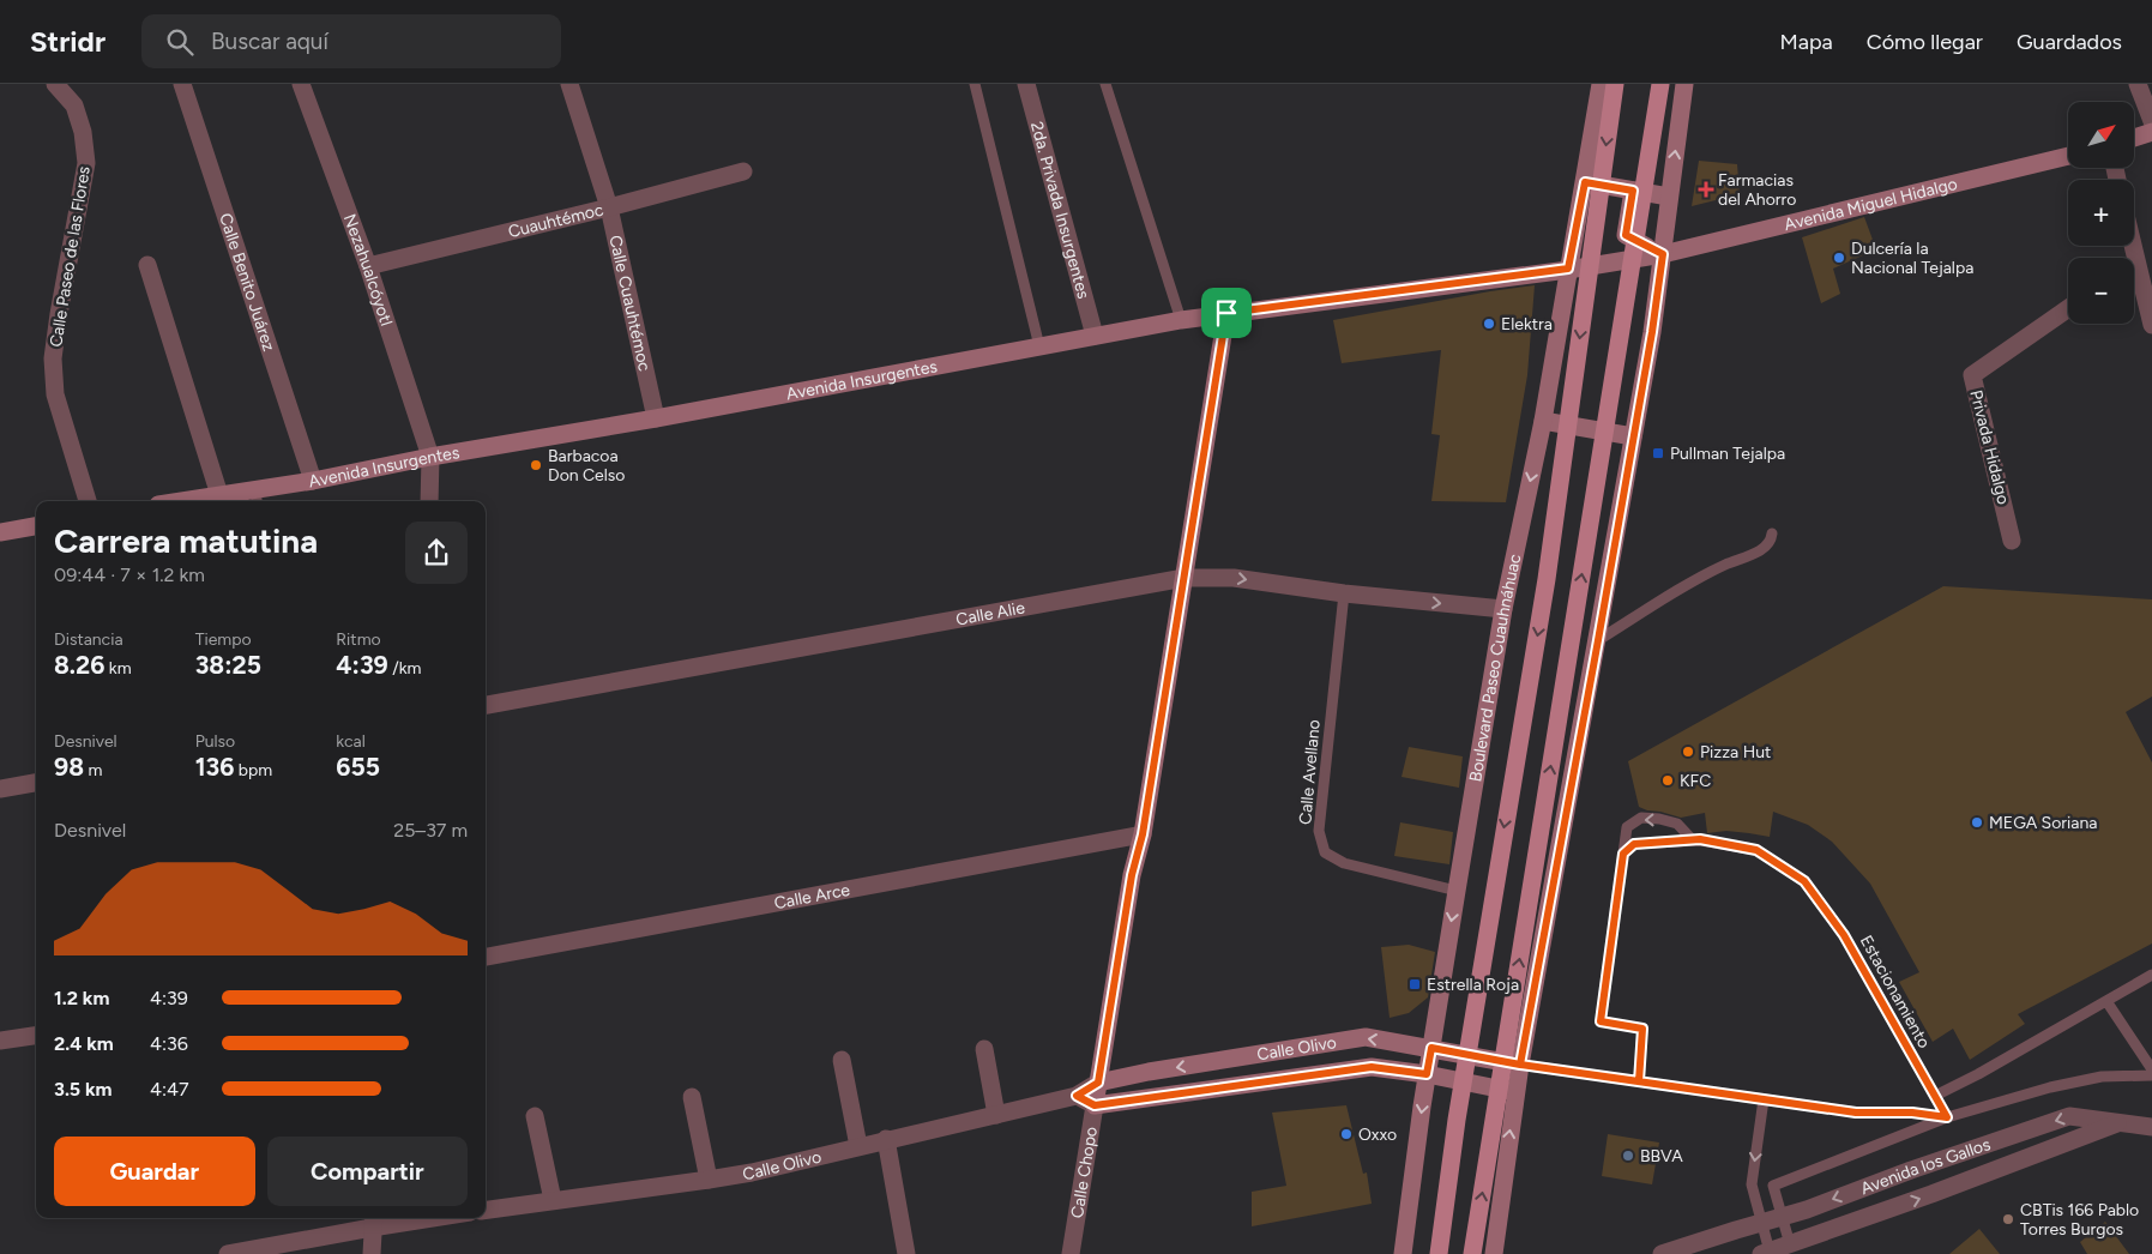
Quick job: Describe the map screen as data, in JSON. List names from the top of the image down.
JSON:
{
  "streets": {
    "main road": ["Boulevard Paseo Cuauhnáhuac"],
    "street": [
      "Avenida Miguel Hidalgo",
      "2da. Privada Insurgentes",
      "Cuauhtémoc",
      "Calle Paseo de las Flores",
      "Nezahualcóyotl",
      "Calle Benito Juárez",
      "Calle Cuauhtémoc",
      "Avenida Insurgentes",
      "Privada Hidalgo",
      "Calle Alie",
      "Calle Arce",
      "Calle Olivo",
      "Avenida los Gallos",
      "Calle Chopo"
    ],
    "lane": ["Calle Avellano", "Estacionamiento"]
  },
  "crossings": [
    ["Avenida Miguel Hidalgo", "Avenida Insurgentes"],
    ["Avenida Miguel Hidalgo", "Boulevard Paseo Cuauhnáhuac"],
    ["2da. Privada Insurgentes", "Avenida Insurgentes"],
    ["Cuauhtémoc", "Nezahualcóyotl"],
    ["Cuauhtémoc", "Calle Cuauhtémoc"],
    ["Nezahualcóyotl", "Avenida Insurgentes"],
    ["Calle Benito Juárez", "Avenida Insurgentes"],
    ["Calle Cuauhtémoc", "Avenida Insurgentes"],
    ["Avenida Insurgentes", "Boulevard Paseo Cuauhnáhuac"],
    ["Avenida Insurgentes", "Calle Chopo"],
    ["Calle Alie", "Boulevard Paseo Cuauhnáhuac"],
    ["Calle Alie", "Calle Avellano"],
    ["Calle Alie", "Calle Chopo"],
    ["Boulevard Paseo Cuauhnáhuac", "Calle Avellano"],
    ["Boulevard Paseo Cuauhnáhuac", "Calle Olivo"],
    ["Calle Arce", "Calle Chopo"],
    ["Calle Olivo", "Calle Chopo"]
  ],
  "places": {
    "health": ["Farmacias del Ahorro"],
    "other": [
      "Dulcería la Nacional Tejalpa",
      "Elektra",
      "Barbacoa Don Celso",
      "Pizza Hut",
      "KFC",
      "MEGA Soriana",
      "Oxxo",
      "BBVA",
      "CBTis 166 Pablo Torres Burgos"
    ],
    "transit": ["Pullman Tejalpa", "Estrella Roja"]
  },
  "north": "top right",
  "page": {
    "header": "Stridr",
    "search": "Buscar aquí",
    "nav": ["Mapa", "Cómo llegar", "Guardados"],
    "map_buttons": ["+", "−"],
    "heading": ["Carrera matutina", "09:44 · 7 × 1.2 km"],
    "stats": [
      ["Distancia", "8.26 km"],
      ["Tiempo", "38:25"],
      ["Ritmo", "4:39 /km"],
      ["Desnivel", "98 m"],
      ["Pulso", "136 bpm"],
      ["kcal", "655"]
    ],
    "chart": ["Desnivel", "25–37 m"],
    "list": [
      {
        "name": "1.2 km",
        "note": "4:39"
      },
      {
        "name": "2.4 km",
        "note": "4:36"
      },
      {
        "name": "3.5 km",
        "note": "4:47"
      }
    ],
    "buttons": ["Guardar", "Compartir"]
  }
}
